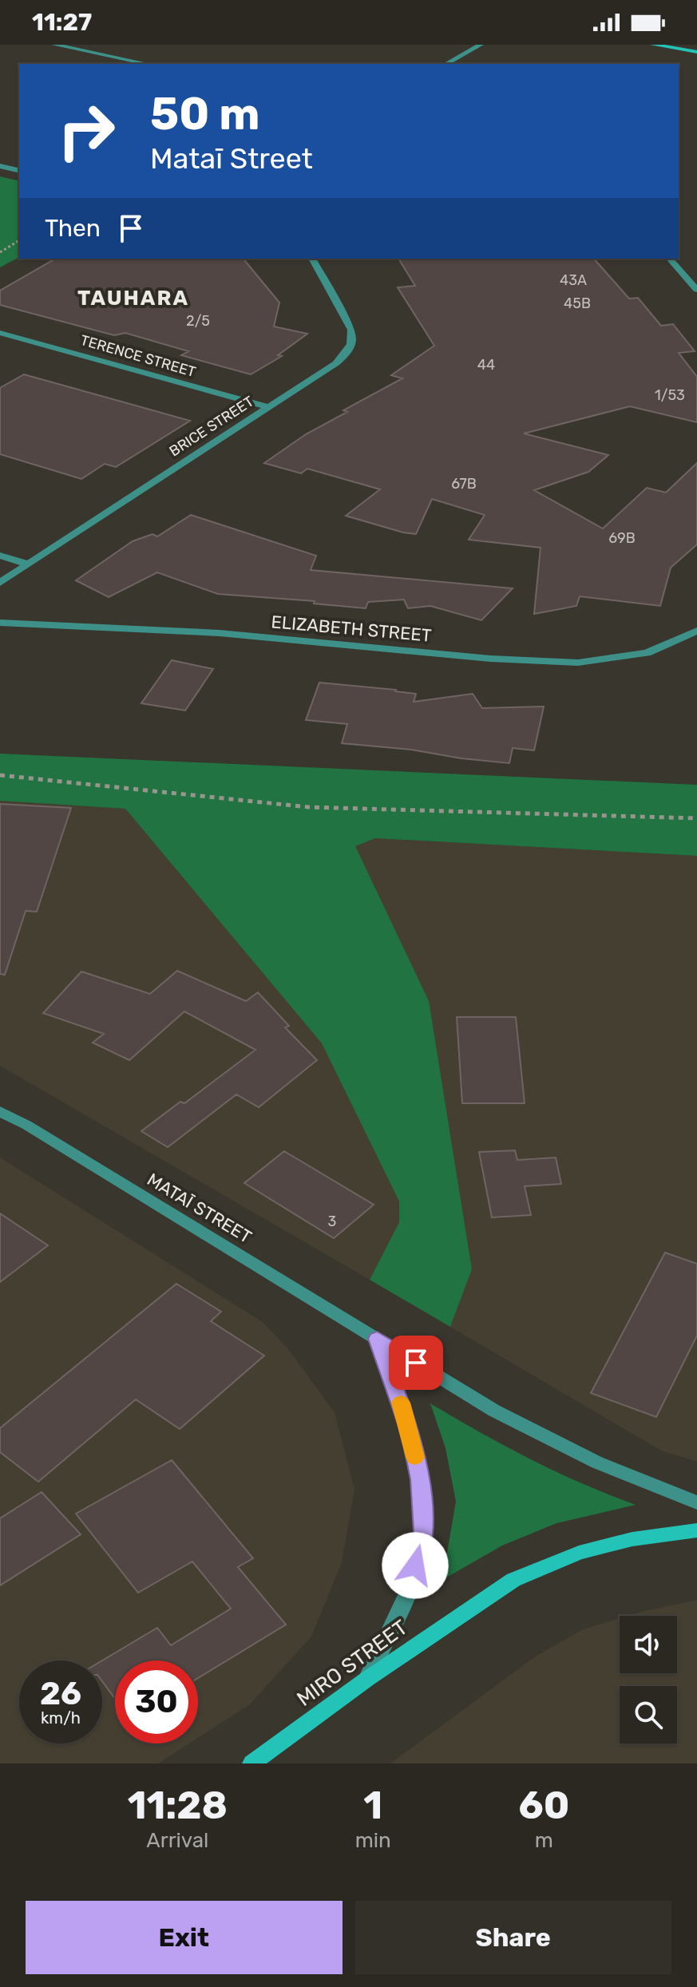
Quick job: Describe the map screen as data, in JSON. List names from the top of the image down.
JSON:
{
  "streets": {
    "street": [
      "TERENCE STREET",
      "BRICE STREET",
      "ELIZABETH STREET",
      "MATAĪ STREET",
      "MIRO STREET"
    ]
  },
  "crossings": [
    ["TERENCE STREET", "BRICE STREET"]
  ],
  "districts": ["TAUHARA"],
  "house_numbers": [
    "43A",
    "45B",
    "2/5",
    "44",
    "1/53",
    "67B",
    "69B",
    "3"
  ],
  "page": {
    "status": "11:27",
    "turn": ["50 m", "Mataī Street"],
    "then": "Then",
    "speed": "26 km/h",
    "limit": "30",
    "eta": [
      "11:28",
      "Arrival",
      "1",
      "min",
      "60",
      "m"
    ],
    "buttons": ["Exit", "Share"]
  }
}
